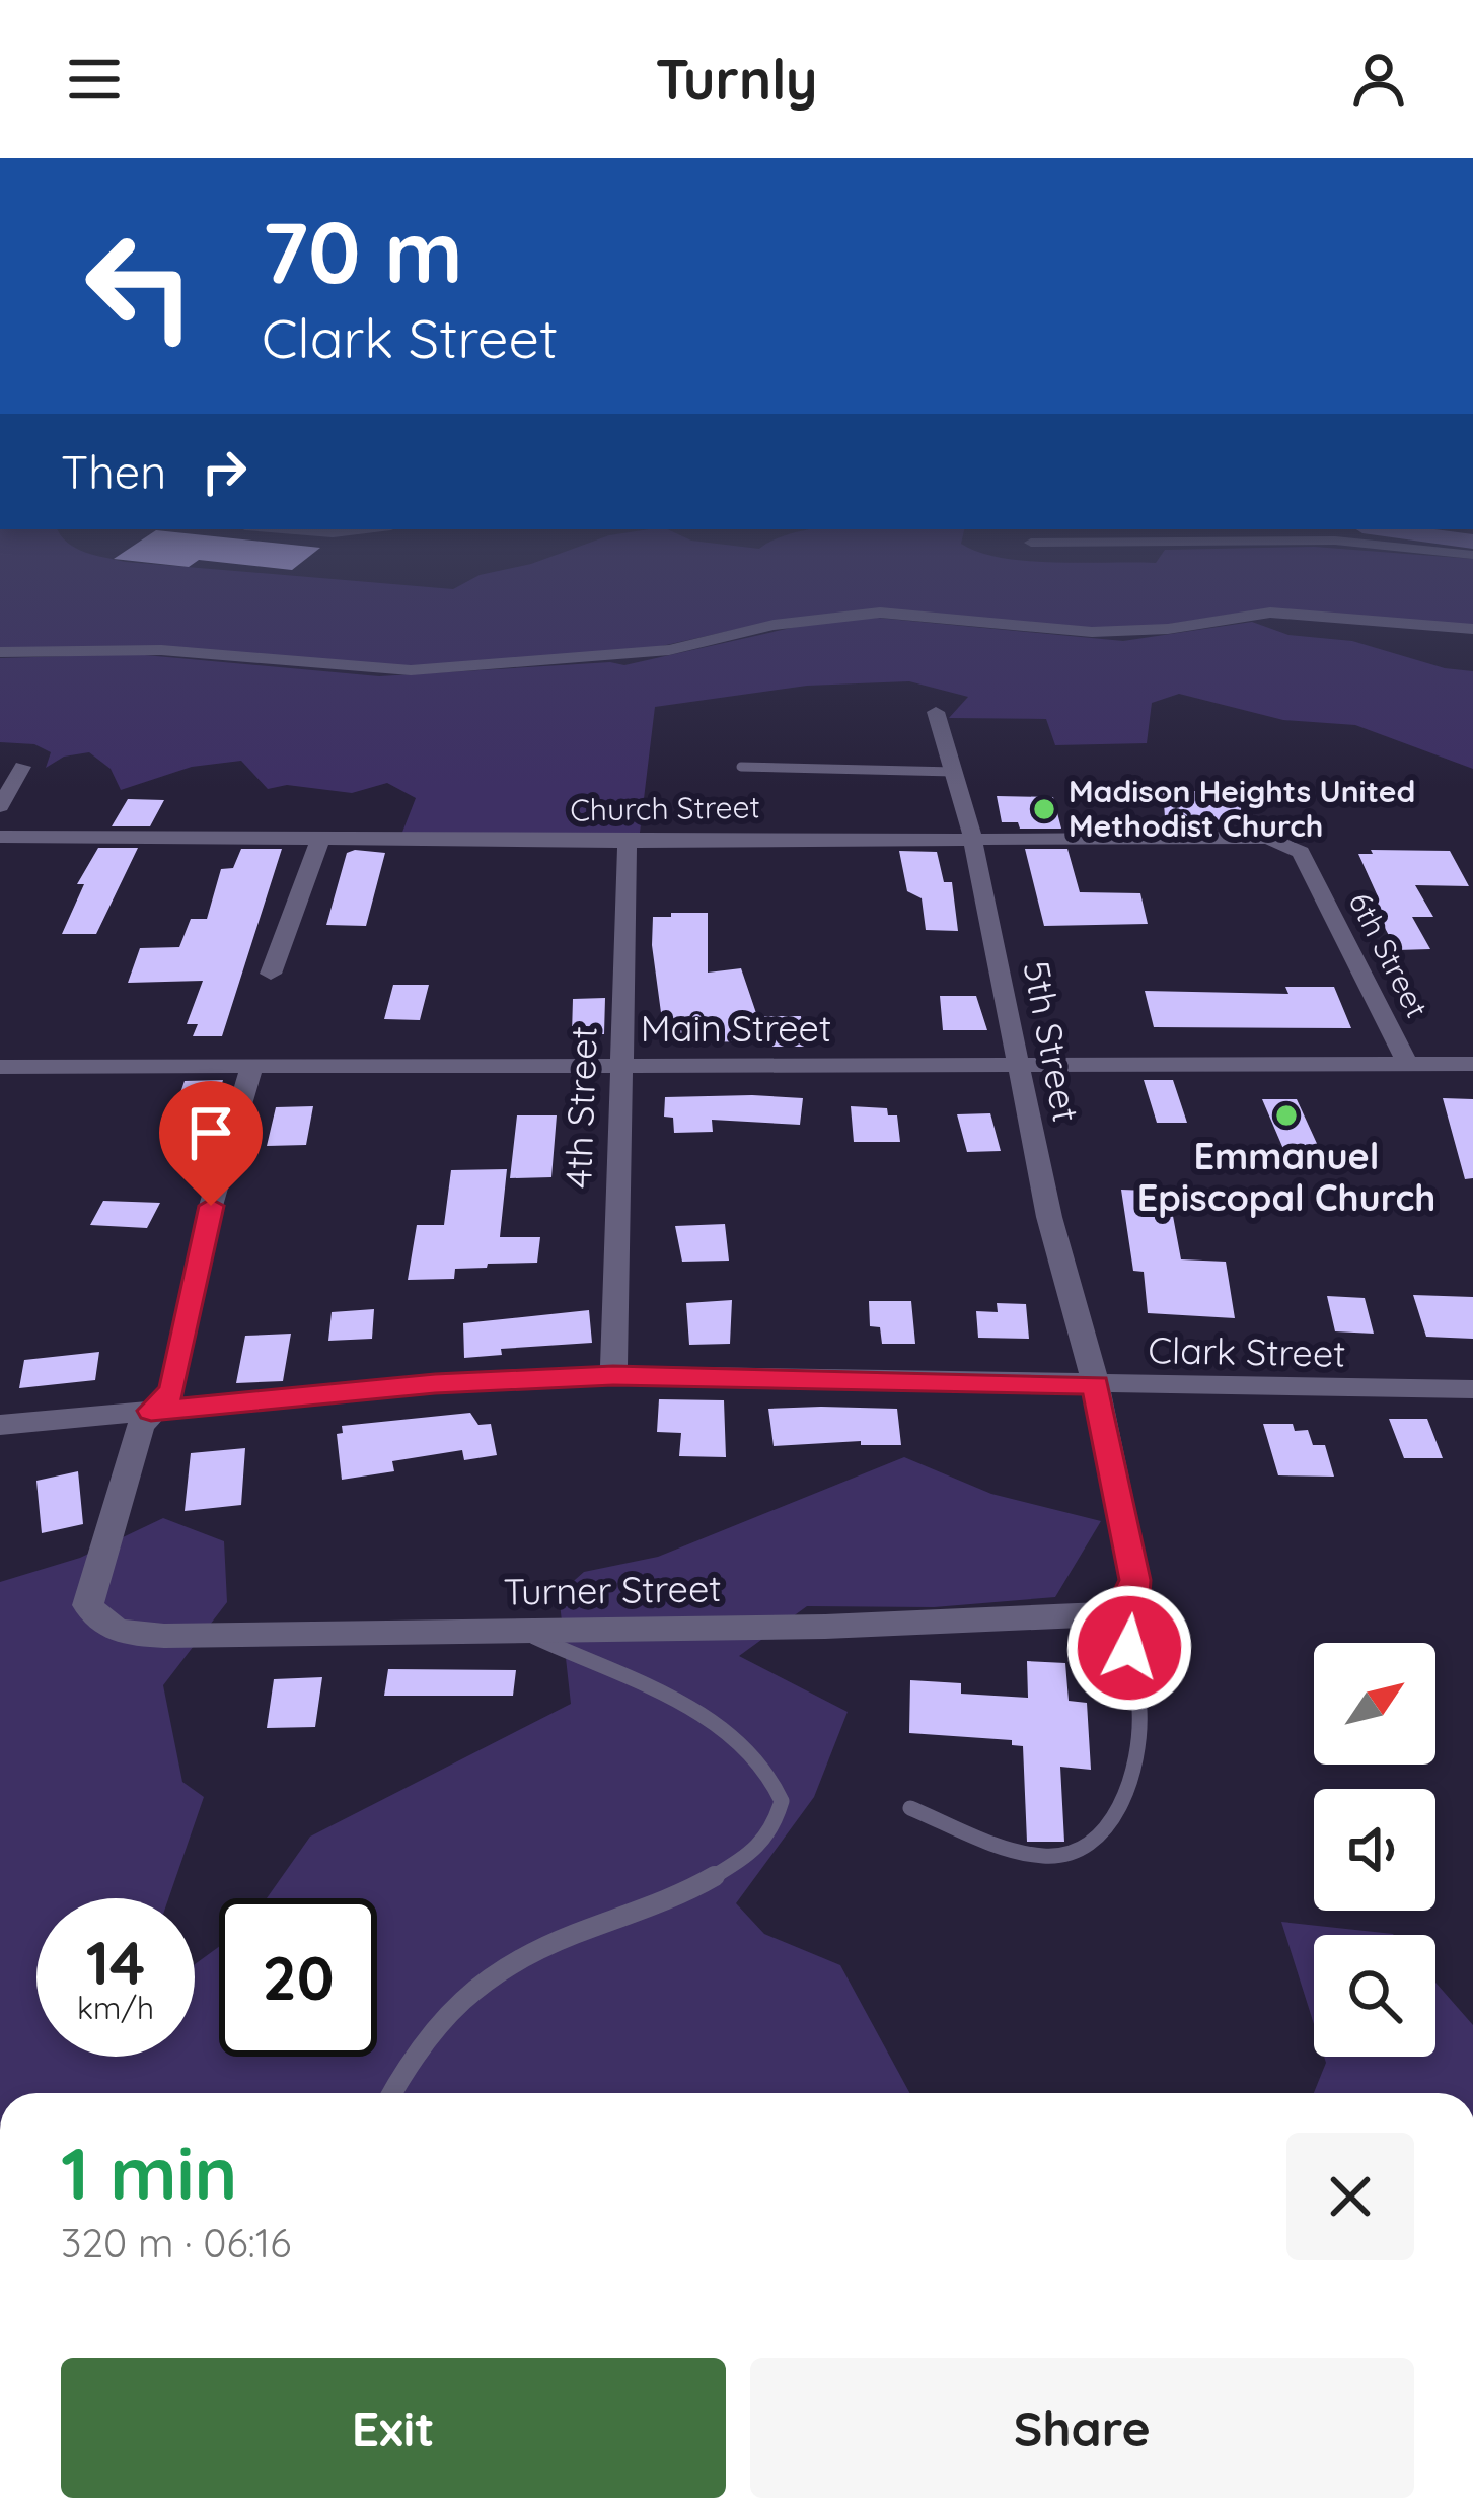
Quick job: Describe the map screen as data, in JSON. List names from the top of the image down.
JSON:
{
  "streets": {
    "street": [
      "Church Street",
      "6th Street",
      "Main Street",
      "5th Street",
      "4th Street",
      "Clark Street",
      "Turner Street"
    ]
  },
  "crossings": [
    ["Church Street", "6th Street"],
    ["Church Street", "5th Street"],
    ["Church Street", "4th Street"],
    ["6th Street", "Main Street"],
    ["Main Street", "5th Street"],
    ["Main Street", "4th Street"],
    ["5th Street", "Clark Street"],
    ["4th Street", "Clark Street"],
    ["Clark Street", "Turner Street"]
  ],
  "places": ["Madison Heights United Methodist Church", "Emmanuel Episcopal Church"],
  "north": "top right",
  "page": {
    "header": "Turnly",
    "turn": ["70 m", "Clark Street"],
    "then": "Then",
    "speed": "14 km/h",
    "limit": "20",
    "heading": ["1 min", "320 m · 06:16"],
    "buttons": ["Exit", "Share"]
  }
}
